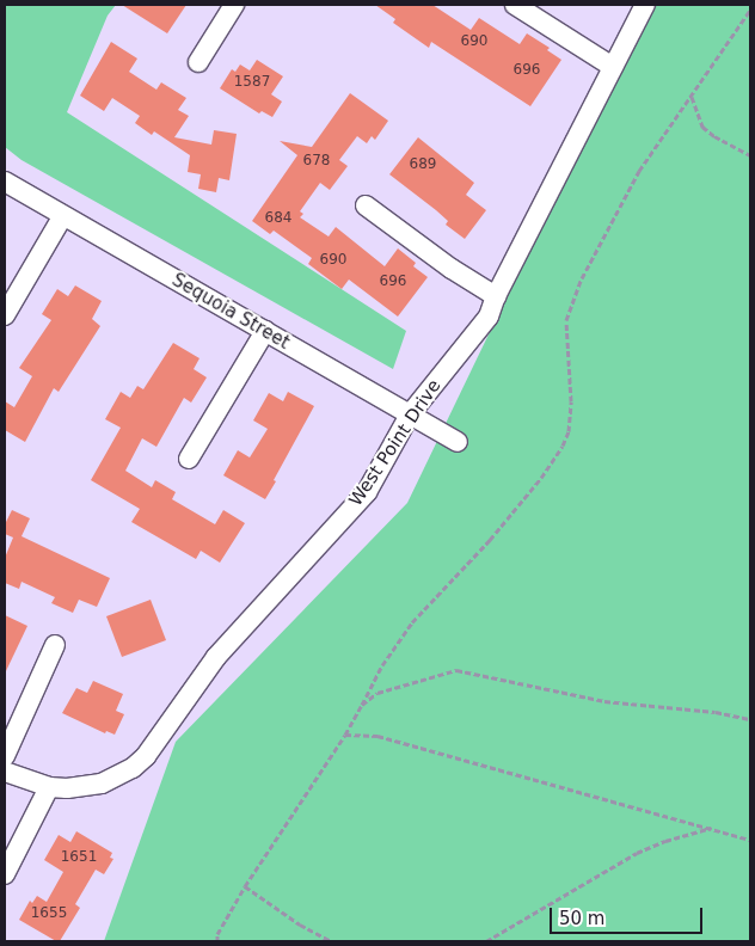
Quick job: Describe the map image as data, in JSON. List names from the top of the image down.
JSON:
{
  "streets": {
    "street": ["Sequoia Street", "West Point Drive"]
  },
  "crossings": [
    ["Sequoia Street", "West Point Drive"]
  ],
  "house_numbers": [
    "690",
    "696",
    "1587",
    "678",
    "689",
    "684",
    "690",
    "696",
    "1651",
    "1655"
  ],
  "scale_bar": "50 m"
}
